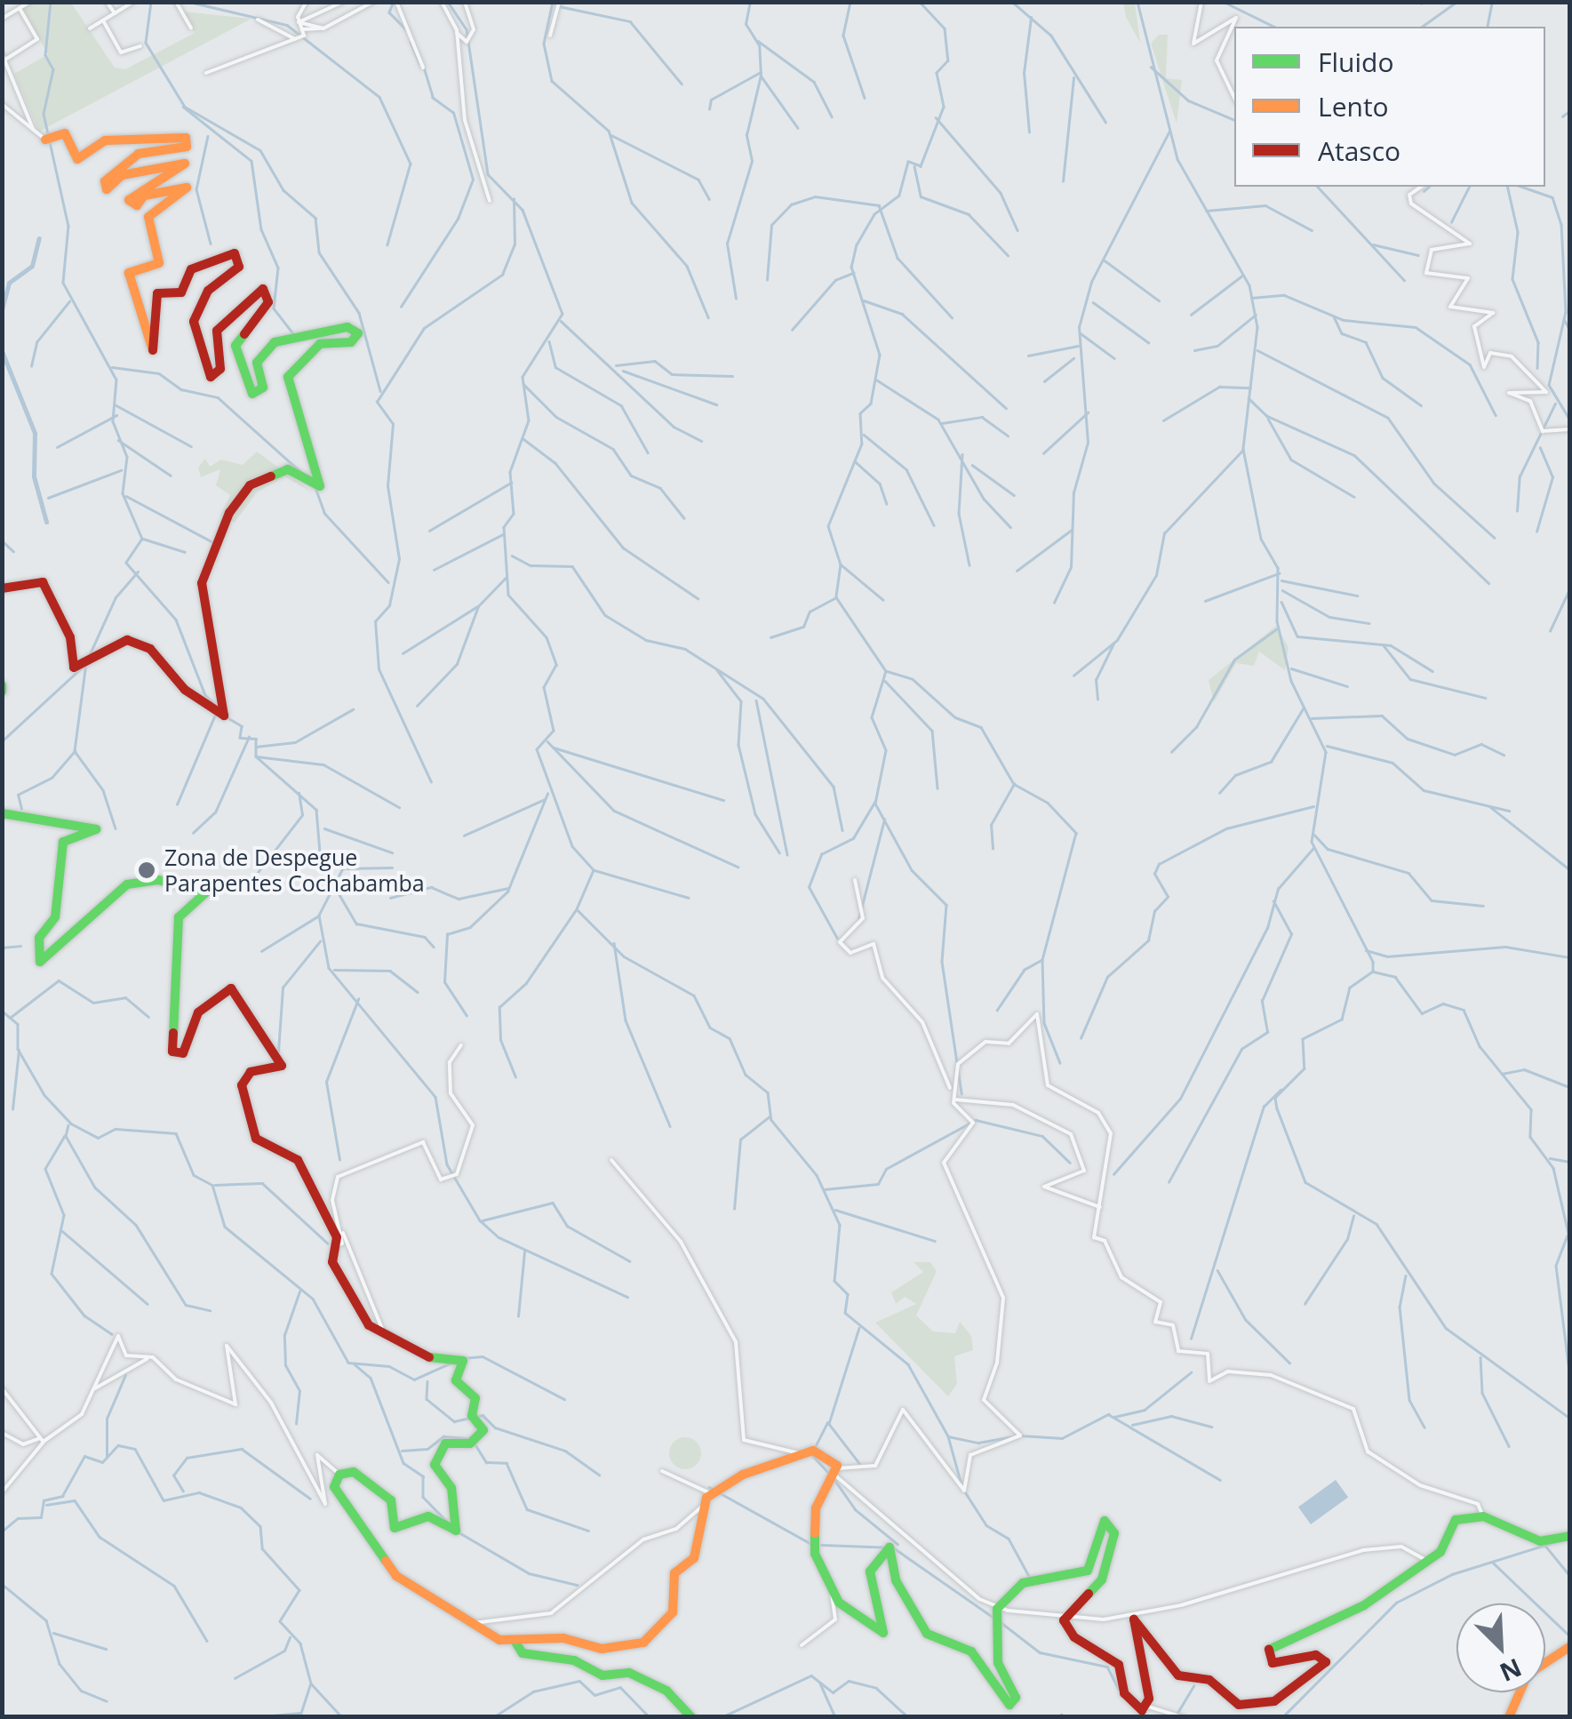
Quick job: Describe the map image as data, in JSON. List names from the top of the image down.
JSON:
{
  "places": ["Zona de Despegue Parapentes Cochabamba"],
  "legend": ["Fluido", "Lento", "Atasco"],
  "north": "bottom right"
}
